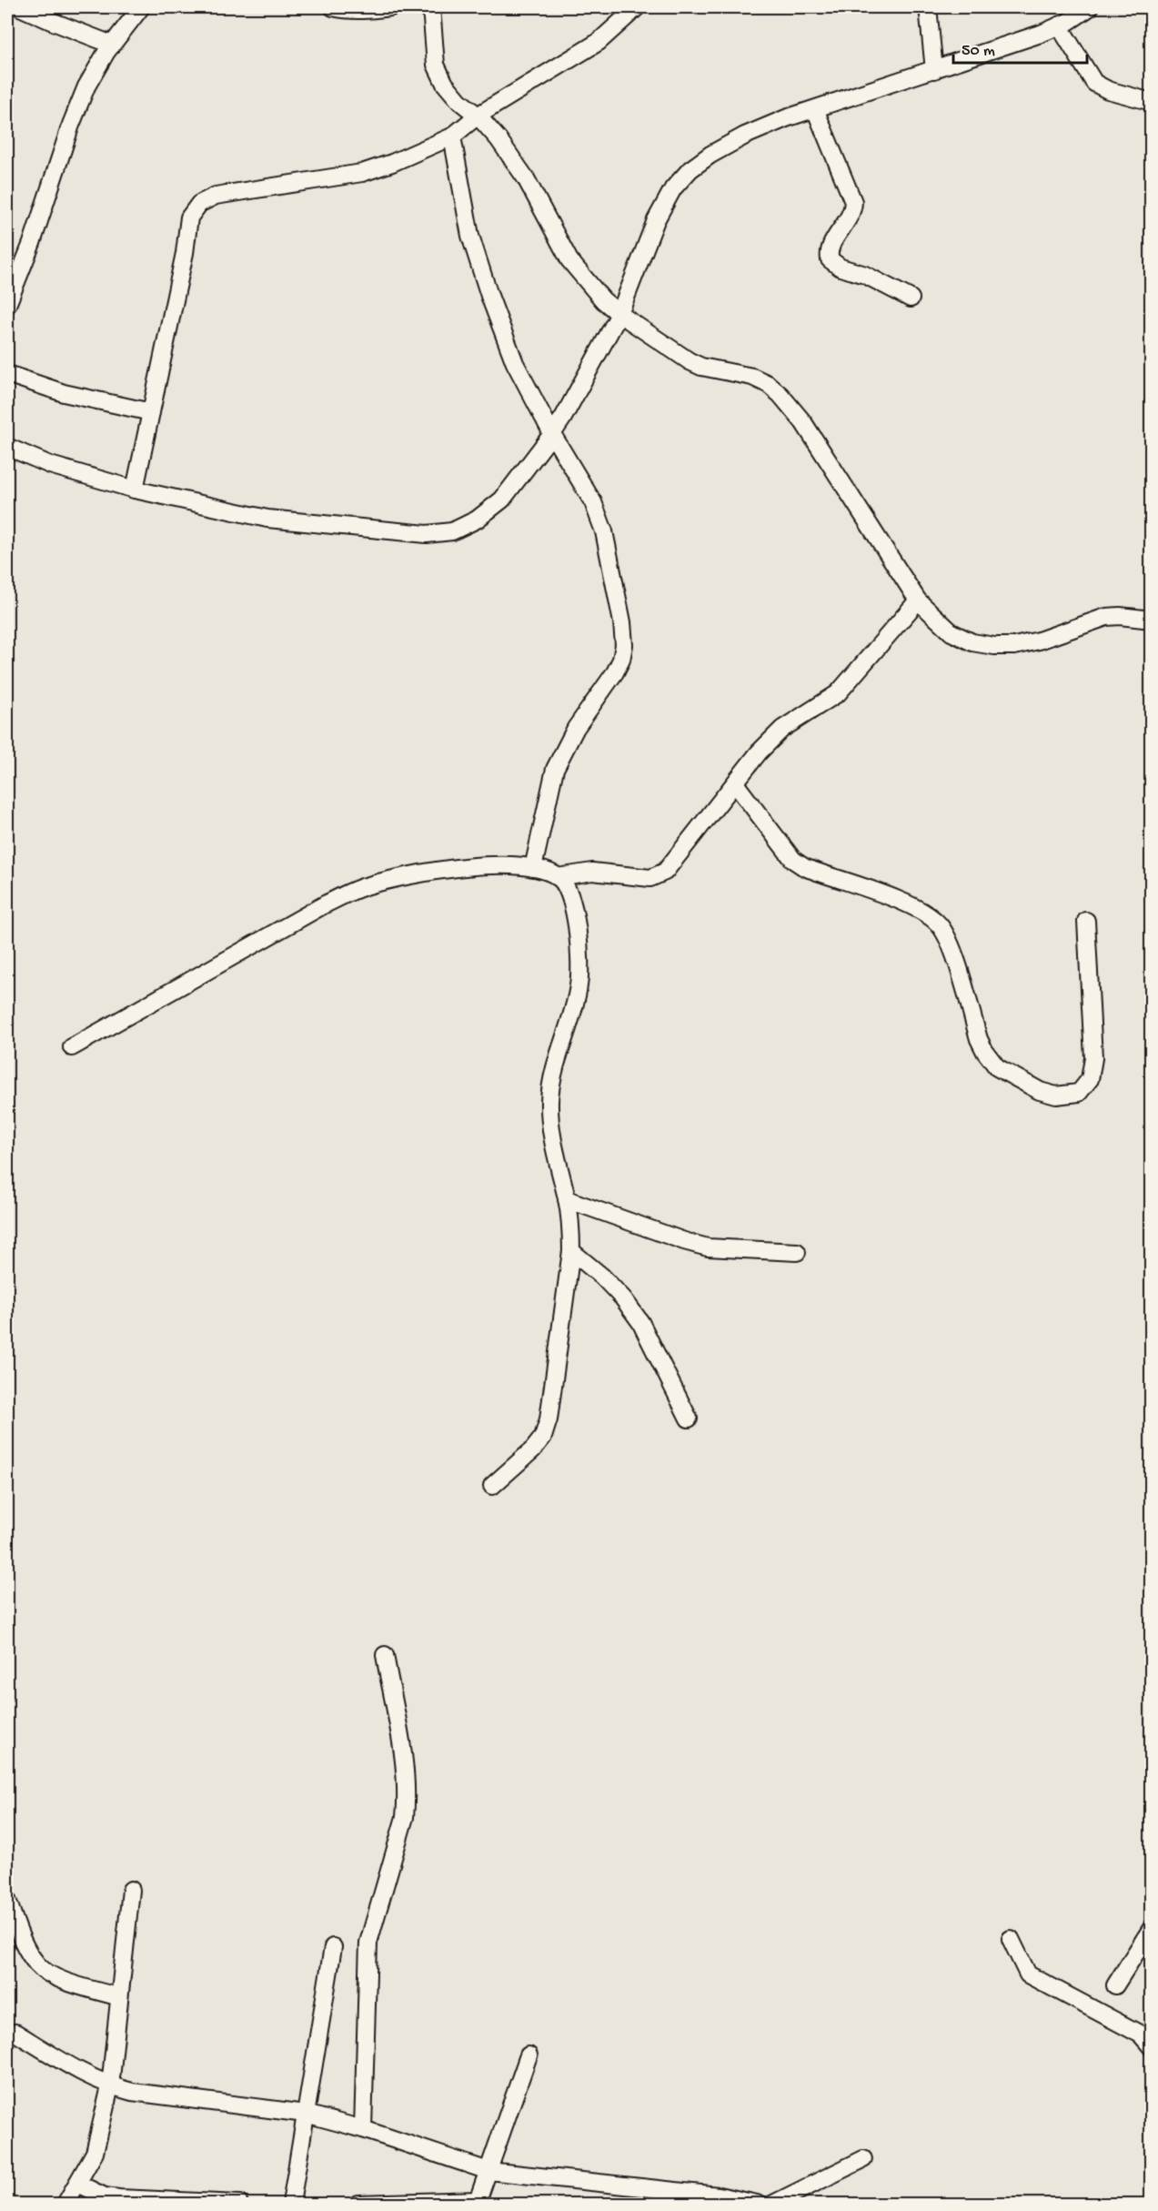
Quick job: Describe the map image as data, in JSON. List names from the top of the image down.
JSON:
{
  "scale_bar": "50 m"
}
